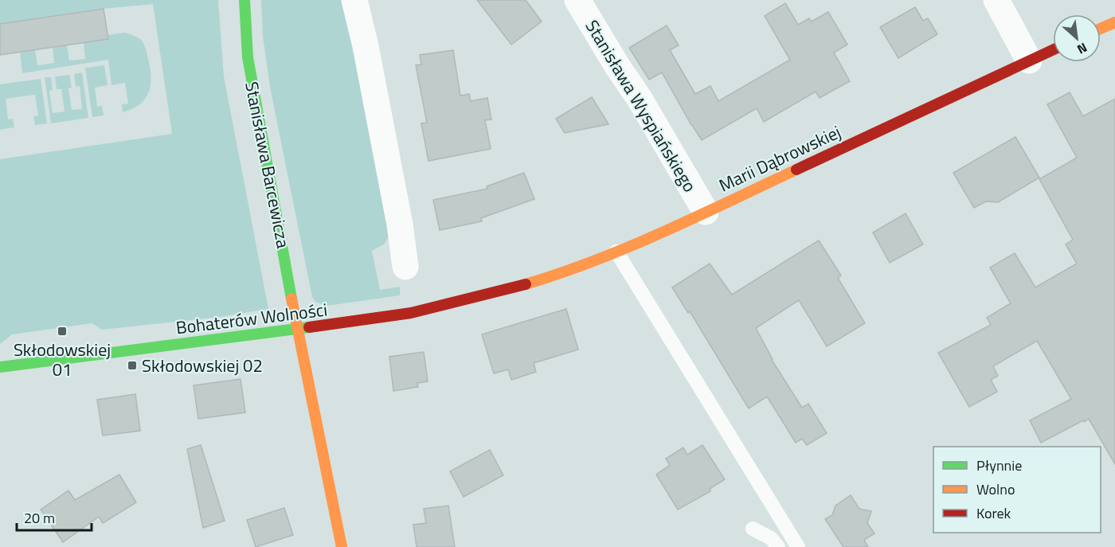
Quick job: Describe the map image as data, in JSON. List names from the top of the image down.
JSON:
{
  "streets": {
    "street": [
      "Stanisława Wyspiańskiego",
      "Marii Dąbrowskiej",
      "Stanisława Barcewicza",
      "Bohaterów Wolności"
    ]
  },
  "crossings": [
    ["Stanisława Wyspiańskiego", "Marii Dąbrowskiej"],
    ["Marii Dąbrowskiej", "Bohaterów Wolności"],
    ["Stanisława Barcewicza", "Bohaterów Wolności"]
  ],
  "places": {
    "transit": ["Skłodowskiej 01", "Skłodowskiej 02"]
  },
  "legend": ["Płynnie", "Wolno", "Korek"],
  "scale_bar": "20 m",
  "north": "bottom right"
}
